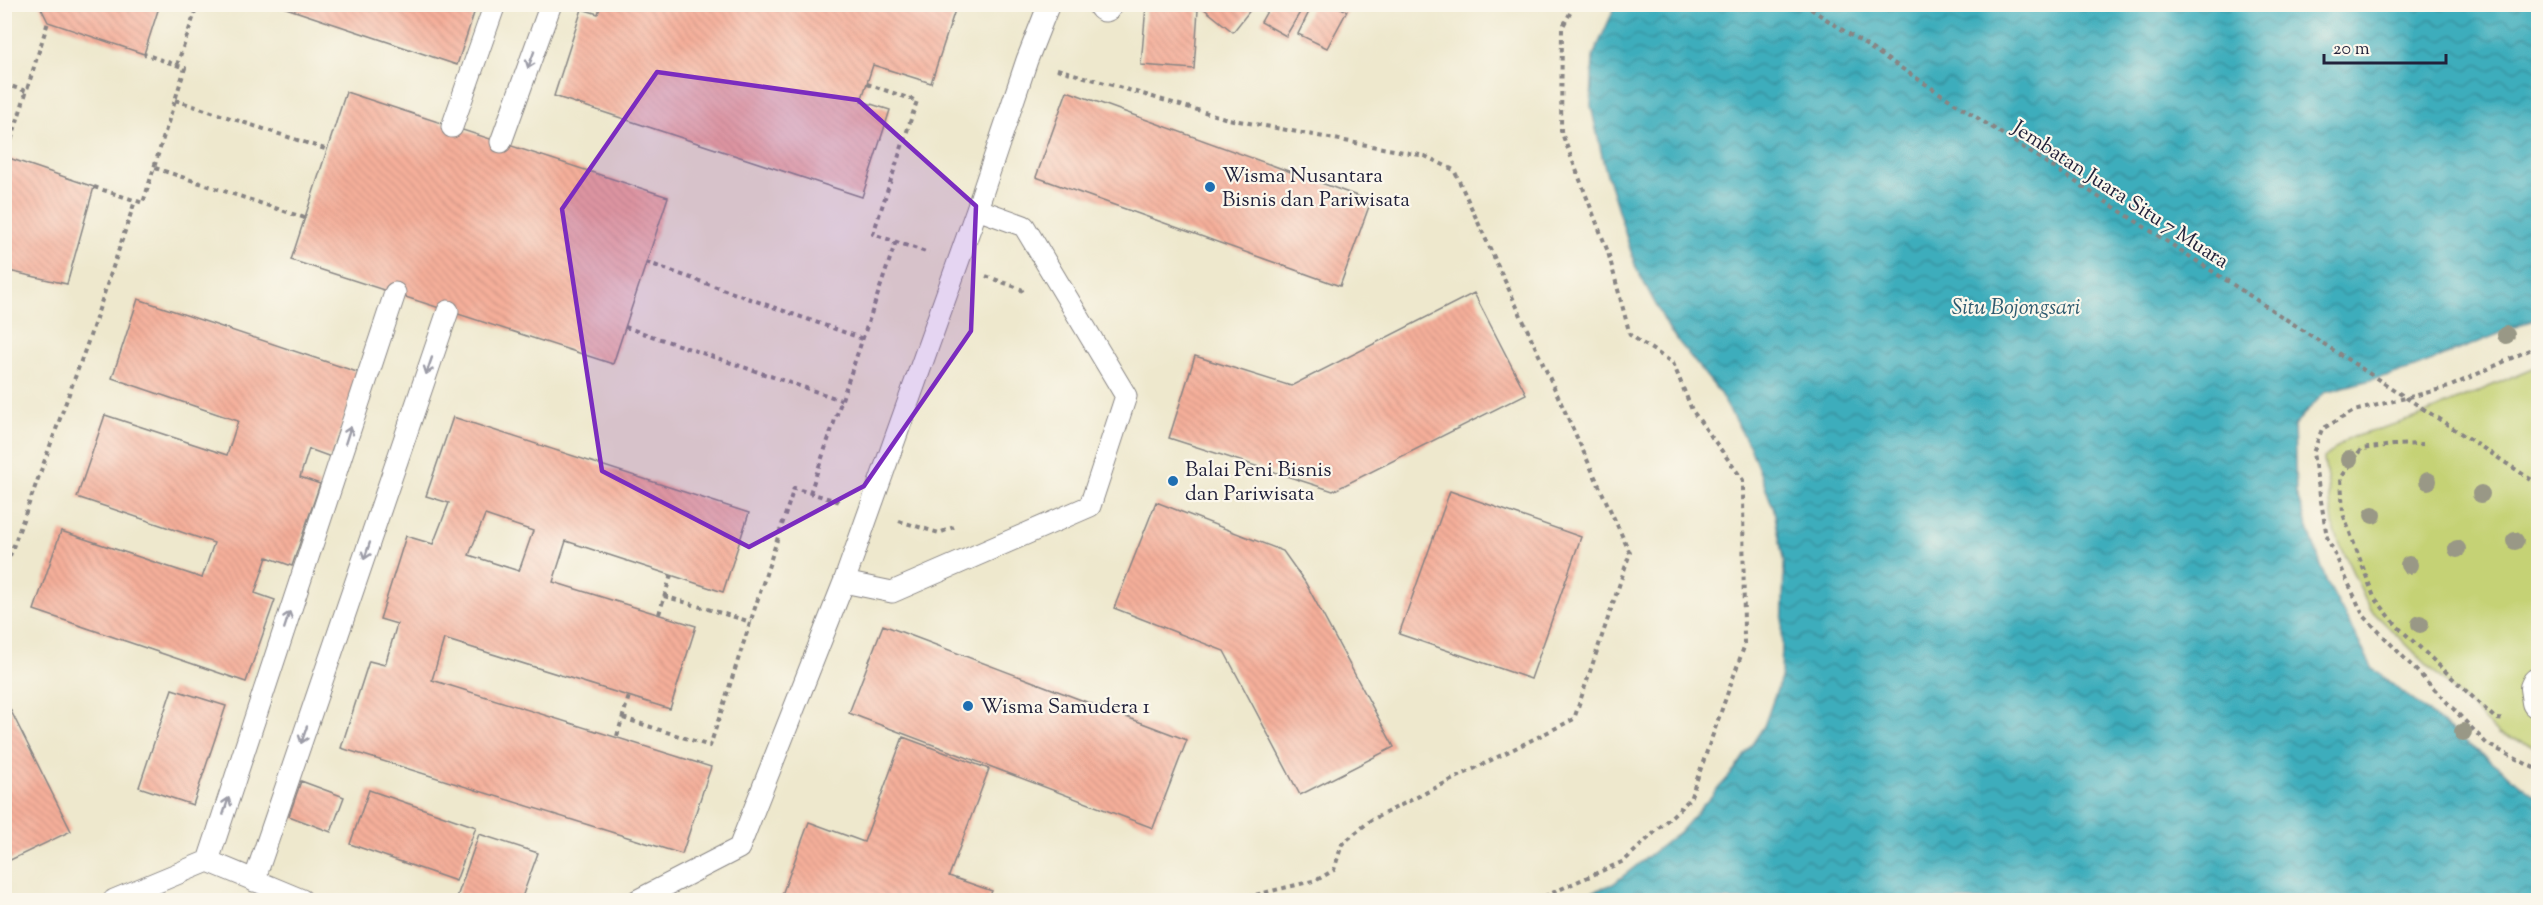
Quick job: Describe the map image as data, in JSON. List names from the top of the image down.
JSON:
{
  "streets": {
    "path": ["Jembatan Juara Situ 7 Muara"]
  },
  "water": ["Situ Bojongsari"],
  "places": ["Wisma Nusantara Bisnis dan Pariwisata", "Balai Peni Bisnis dan Pariwisata", "Wisma Samudera 1"],
  "scale_bar": "20 m"
}
